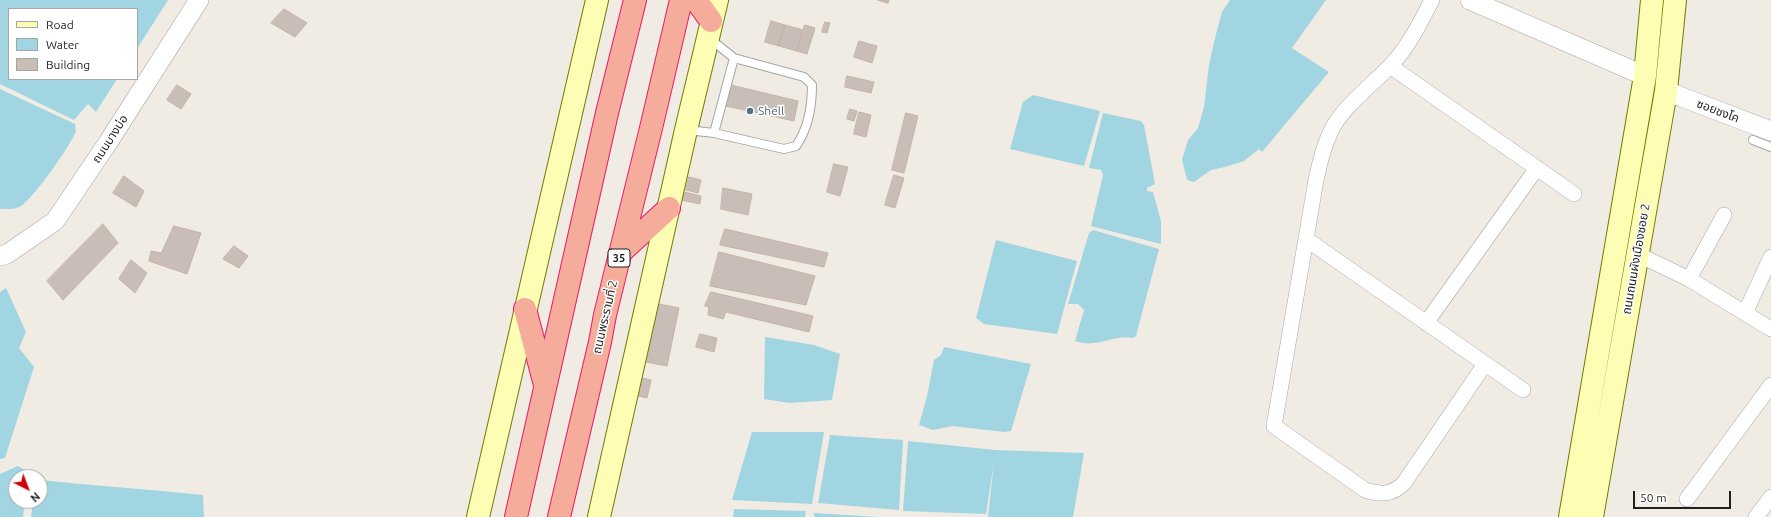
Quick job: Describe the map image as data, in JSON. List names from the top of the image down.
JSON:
{
  "streets": {
    "highway": ["35", "ถนนพระรามที่ 2"],
    "main road": ["ถนนถนนผังเมืองซอย 2"],
    "street": ["ซอยชงโค", "ถนนบางบ่อ"]
  },
  "crossings": [
    ["ซอยชงโค", "ถนนถนนผังเมืองซอย 2"]
  ],
  "places": ["Shell"],
  "legend": ["Road", "Water", "Building"],
  "scale_bar": "50 m",
  "north": "bottom right"
}
